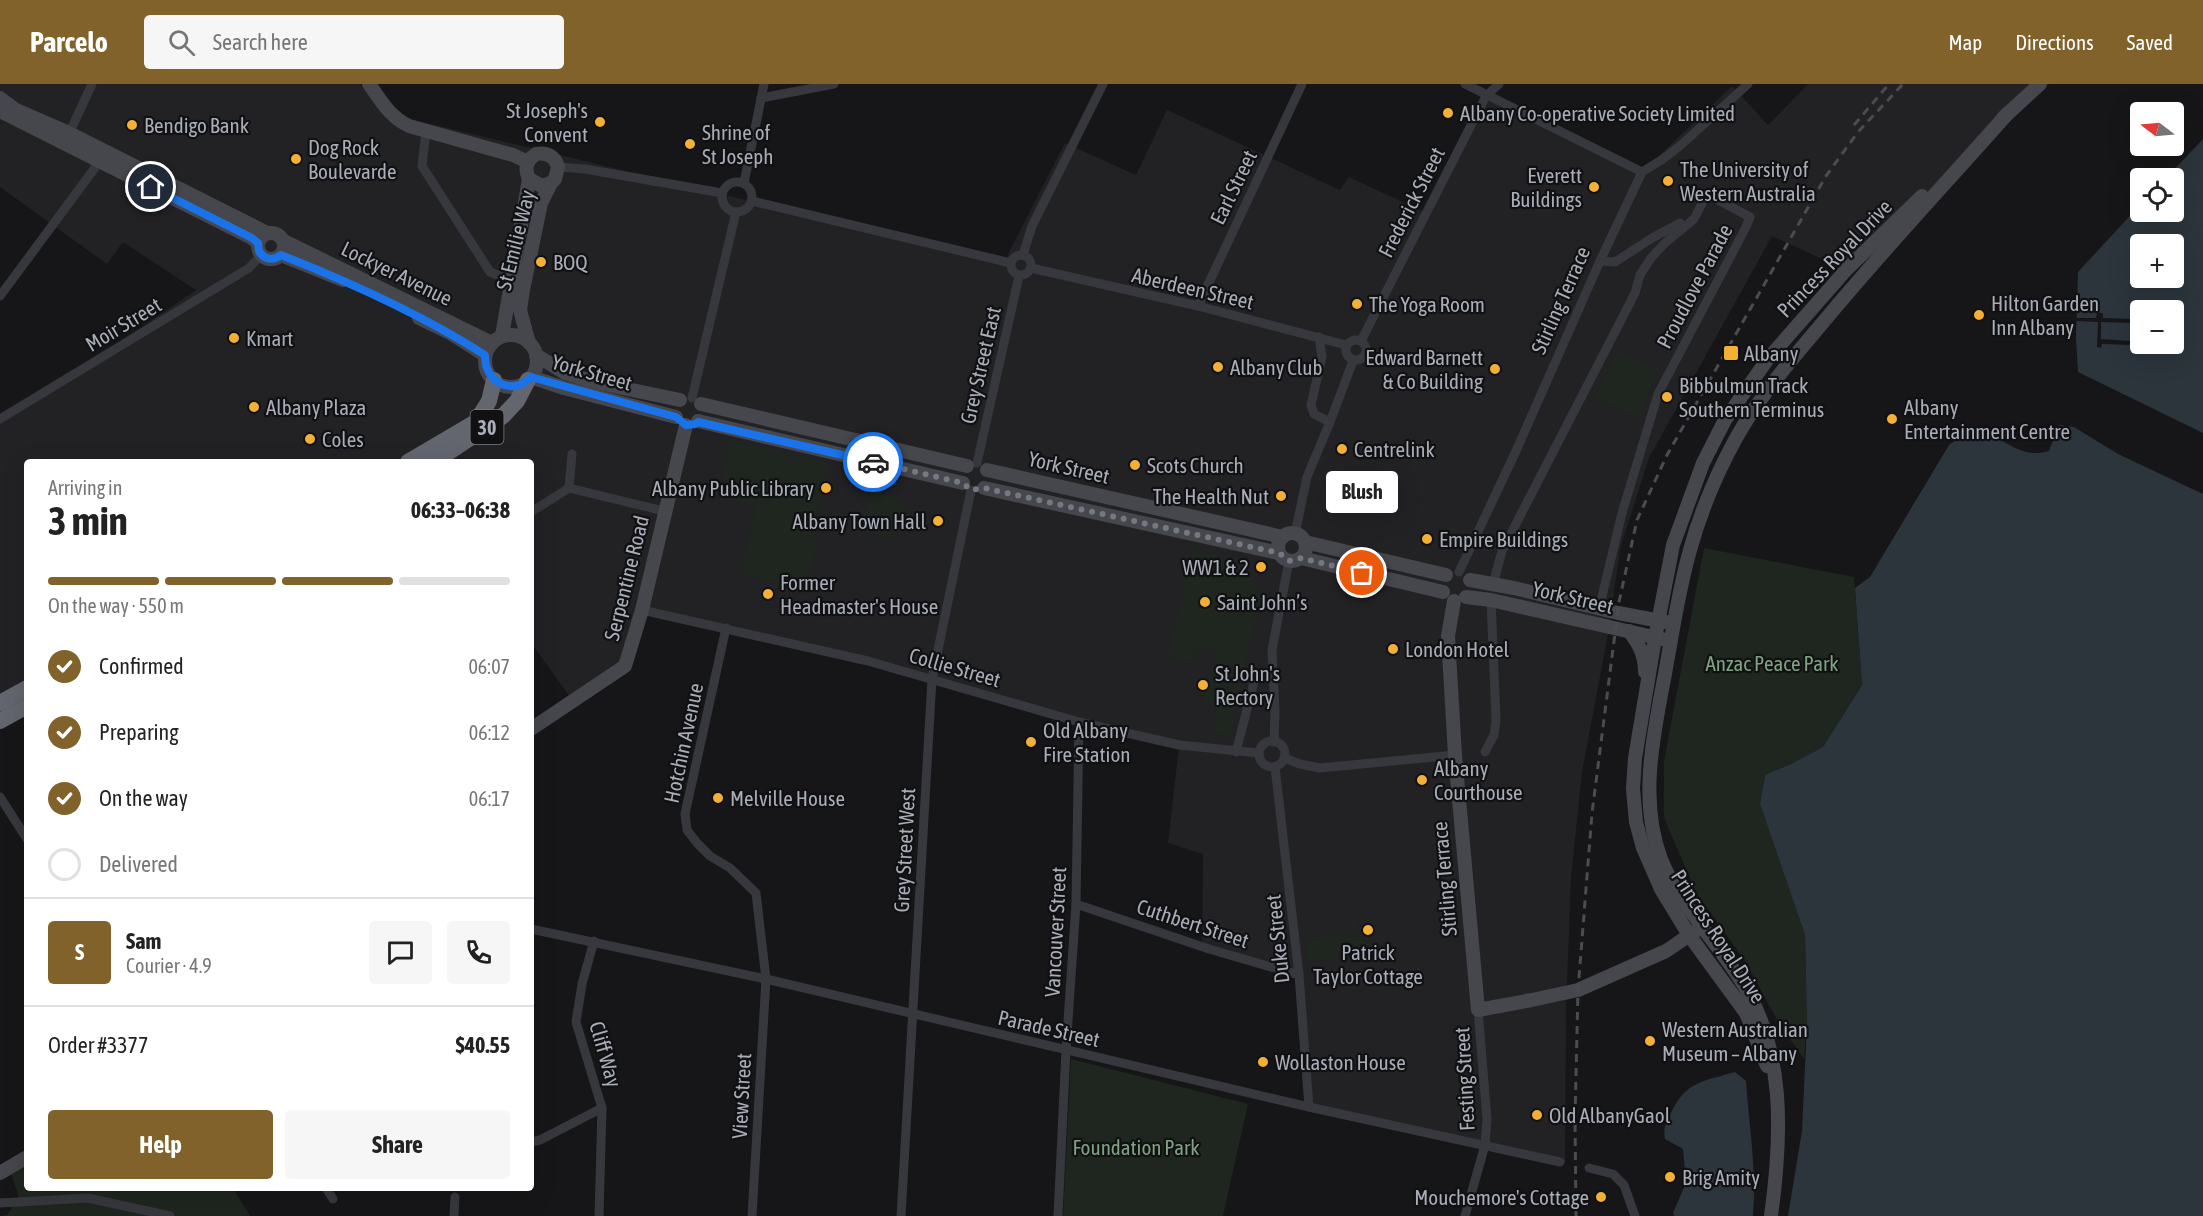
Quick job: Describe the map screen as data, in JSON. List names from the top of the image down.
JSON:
{
  "streets": {
    "highway": ["30"],
    "main road": [
      "St Emilie Way",
      "Princess Royal Drive",
      "Lockyer Avenue",
      "Stirling Terrace",
      "York Street",
      "Serpentine Road"
    ],
    "street": [
      "Earl Street",
      "Frederick Street",
      "Proudlove Parade",
      "Aberdeen Street",
      "Moir Street",
      "Grey Street East",
      "Collie Street",
      "Hotchin Avenue",
      "Grey Street West",
      "Cuthbert Street",
      "Vancouver Street",
      "Duke Street",
      "Parade Street",
      "Cliff Way",
      "Festing Street",
      "View Street"
    ]
  },
  "crossings": [
    ["Earl Street", "Aberdeen Street"],
    ["Frederick Street", "Aberdeen Street"],
    ["St Emilie Way", "Lockyer Avenue"],
    ["St Emilie Way", "York Street"],
    ["St Emilie Way", "30"],
    ["Princess Royal Drive", "York Street"],
    ["Lockyer Avenue", "Moir Street"],
    ["Lockyer Avenue", "York Street"],
    ["Lockyer Avenue", "30"],
    ["Proudlove Parade", "York Street"],
    ["Aberdeen Street", "Grey Street East"],
    ["Stirling Terrace", "York Street"],
    ["Stirling Terrace", "Festing Street"],
    ["Grey Street East", "York Street"],
    ["York Street", "30"],
    ["York Street", "Serpentine Road"],
    ["York Street", "Grey Street West"],
    ["Serpentine Road", "Collie Street"],
    ["Collie Street", "Hotchin Avenue"],
    ["Collie Street", "Grey Street West"],
    ["Collie Street", "Vancouver Street"],
    ["Collie Street", "Duke Street"],
    ["Hotchin Avenue", "Parade Street"],
    ["Hotchin Avenue", "View Street"],
    ["Grey Street West", "Parade Street"],
    ["Cuthbert Street", "Vancouver Street"],
    ["Cuthbert Street", "Duke Street"],
    ["Vancouver Street", "Parade Street"],
    ["Duke Street", "Parade Street"],
    ["Parade Street", "Cliff Way"],
    ["Parade Street", "Festing Street"],
    ["Parade Street", "View Street"]
  ],
  "parks": ["Anzac Peace Park", "Foundation Park"],
  "places": {
    "other": [
      "Albany Co-operative Society Limited",
      "St Joseph's Convent",
      "Bendigo Bank",
      "Shrine of St Joseph",
      "Dog Rock Boulevarde",
      "The University of Western Australia",
      "Everett Buildings",
      "BOQ",
      "The Yoga Room",
      "Hilton Garden Inn Albany",
      "Kmart",
      "Albany Club",
      "Edward Barnett & Co Building",
      "Bibbulmun Track Southern Terminus",
      "Albany Plaza",
      "Albany Entertainment Centre",
      "Coles",
      "Centrelink",
      "Scots Church",
      "Albany Public Library",
      "The Health Nut",
      "Albany Town Hall",
      "Empire Buildings",
      "WW1 & 2",
      "Blush",
      "Former Headmaster's House",
      "Saint John’s",
      "London Hotel",
      "St John's Rectory",
      "Old Albany Fire Station",
      "Albany Courthouse",
      "Melville House",
      "Patrick Taylor Cottage",
      "Western Australian Museum – Albany",
      "Wollaston House",
      "Old AlbanyGaol",
      "Brig Amity",
      "Mouchemore's Cottage"
    ],
    "transit": ["Albany"]
  },
  "north": "left",
  "page": {
    "header": "Parcelo",
    "search": "Search here",
    "nav": ["Map", "Directions", "Saved"],
    "map_buttons": ["+", "−"],
    "heading": ["3 min", "Arriving in", "06:33–06:38"],
    "panel": [
      "Sam",
      "Courier · 4.9",
      "Order #3377",
      "$40.55"
    ],
    "bubble": "Blush",
    "bar": "On the way · 550 m",
    "list": [
      ["Confirmed", "06:07"],
      ["Preparing", "06:12"],
      ["On the way", "06:17"],
      "Delivered"
    ],
    "round": "S",
    "buttons": ["Help", "Share"]
  }
}
